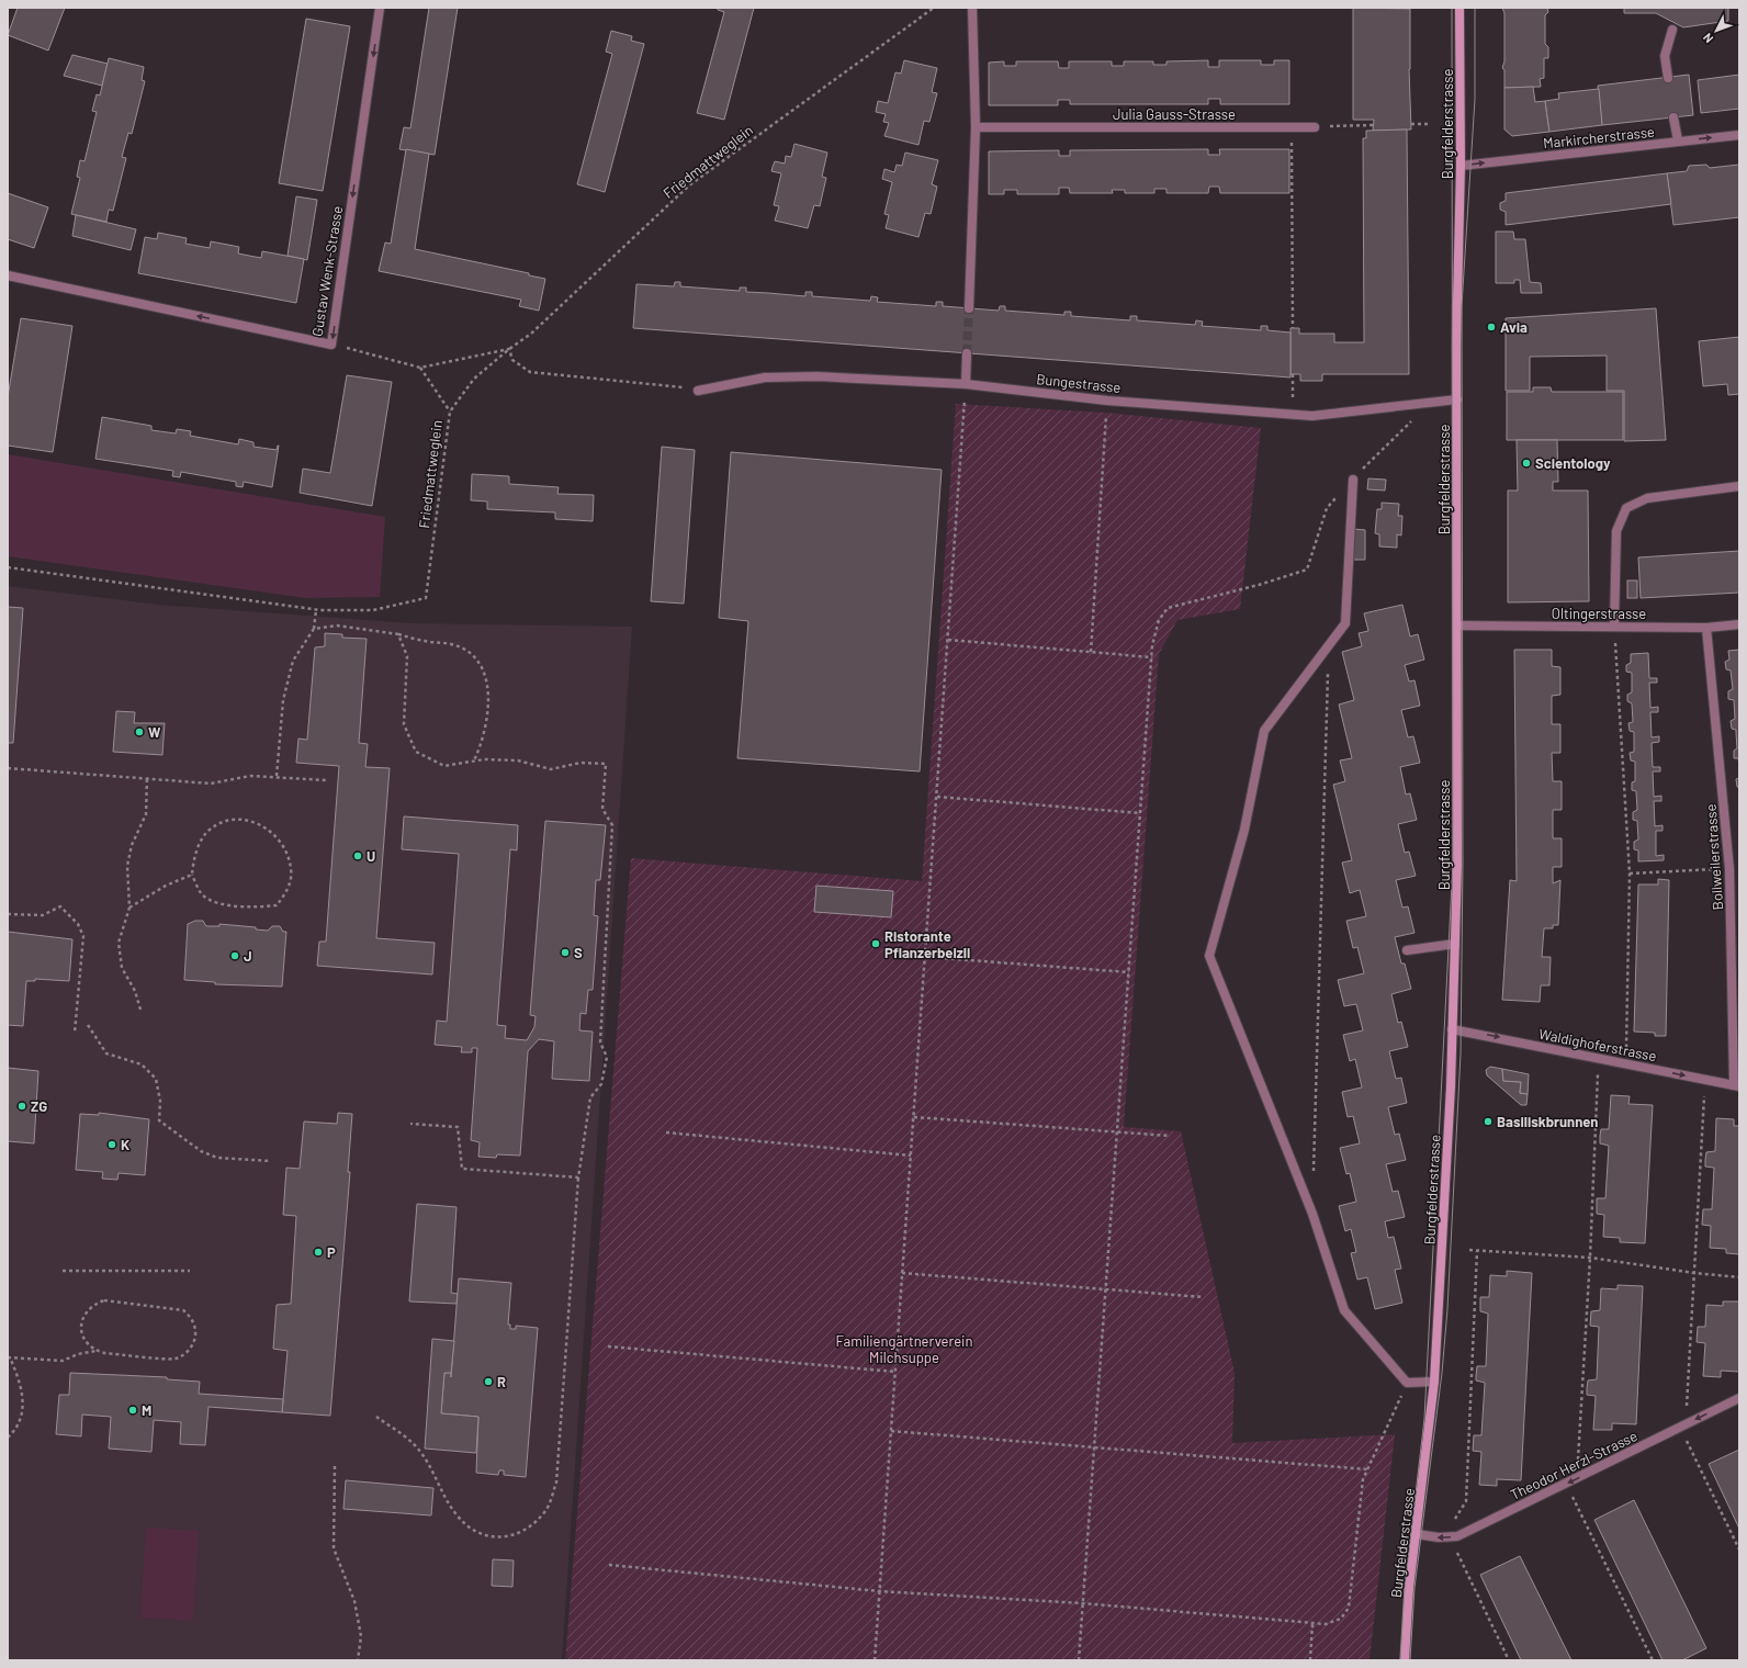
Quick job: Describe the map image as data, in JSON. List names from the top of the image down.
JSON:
{
  "streets": {
    "main road": ["Burgfelderstrasse"],
    "street": [
      "Julia Gauss-Strasse",
      "Markircherstrasse",
      "Gustav Wenk-Strasse",
      "Bungestrasse",
      "Oltingerstrasse",
      "Bollweilerstrasse",
      "Waldighoferstrasse",
      "Theodor Herzl-Strasse"
    ],
    "path": ["Friedmattweglein"]
  },
  "crossings": [
    ["Burgfelderstrasse", "Markircherstrasse"],
    ["Burgfelderstrasse", "Bungestrasse"],
    ["Burgfelderstrasse", "Oltingerstrasse"],
    ["Burgfelderstrasse", "Waldighoferstrasse"],
    ["Burgfelderstrasse", "Theodor Herzl-Strasse"],
    ["Friedmattweglein", "Gustav Wenk-Strasse"],
    ["Oltingerstrasse", "Bollweilerstrasse"],
    ["Bollweilerstrasse", "Waldighoferstrasse"]
  ],
  "one_way": ["Markircherstrasse", "Waldighoferstrasse"],
  "parks": ["Familiengärtnerverein Milchsuppe"],
  "places": [
    "Avia",
    "Scientology",
    "W",
    "U",
    "Ristorante Pflanzerbeizli",
    "S",
    "J",
    "ZG",
    "Basiliskbrunnen",
    "K",
    "P",
    "R",
    "M"
  ],
  "north": "bottom left"
}
